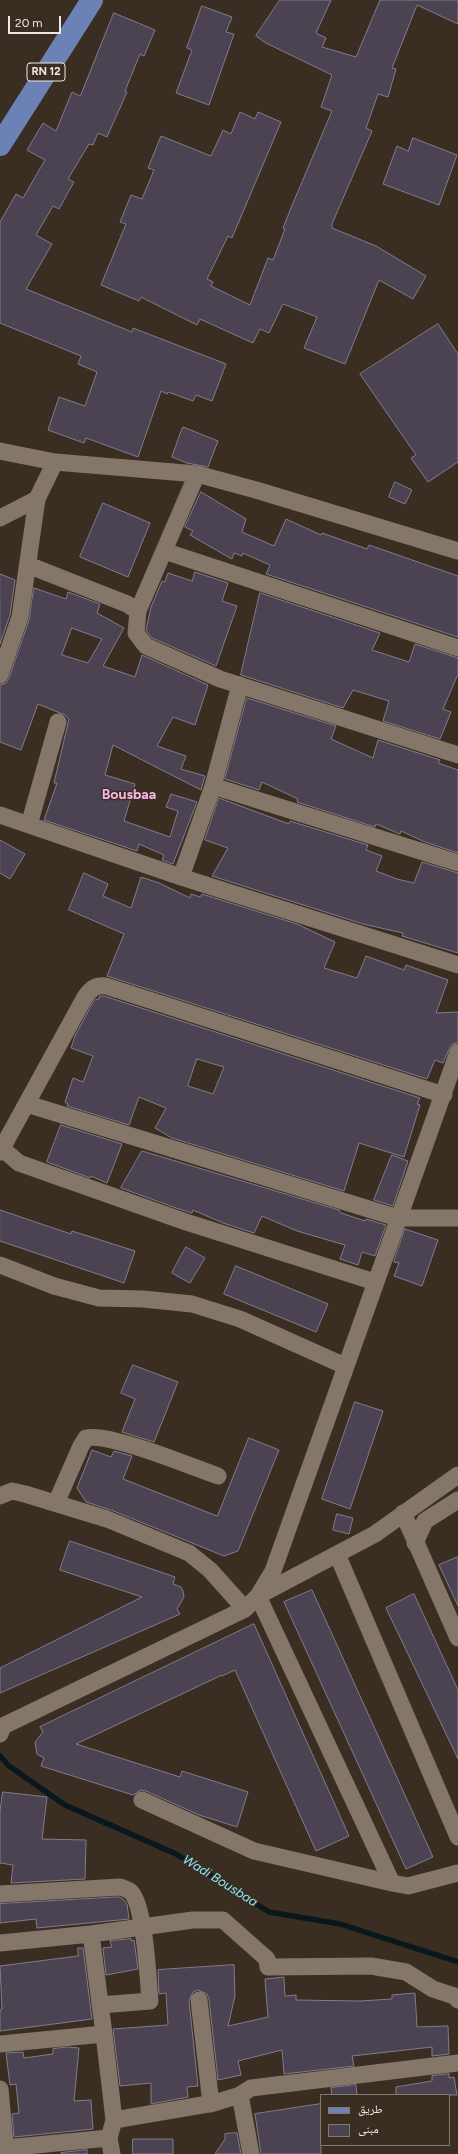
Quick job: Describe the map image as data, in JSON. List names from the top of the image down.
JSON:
{
  "streets": {
    "main road": ["RN 12"]
  },
  "districts": ["Bousbaa"],
  "water": ["Wadi Bousbaa"],
  "legend": ["طريق", "مبنى"],
  "scale_bar": "20 m"
}
